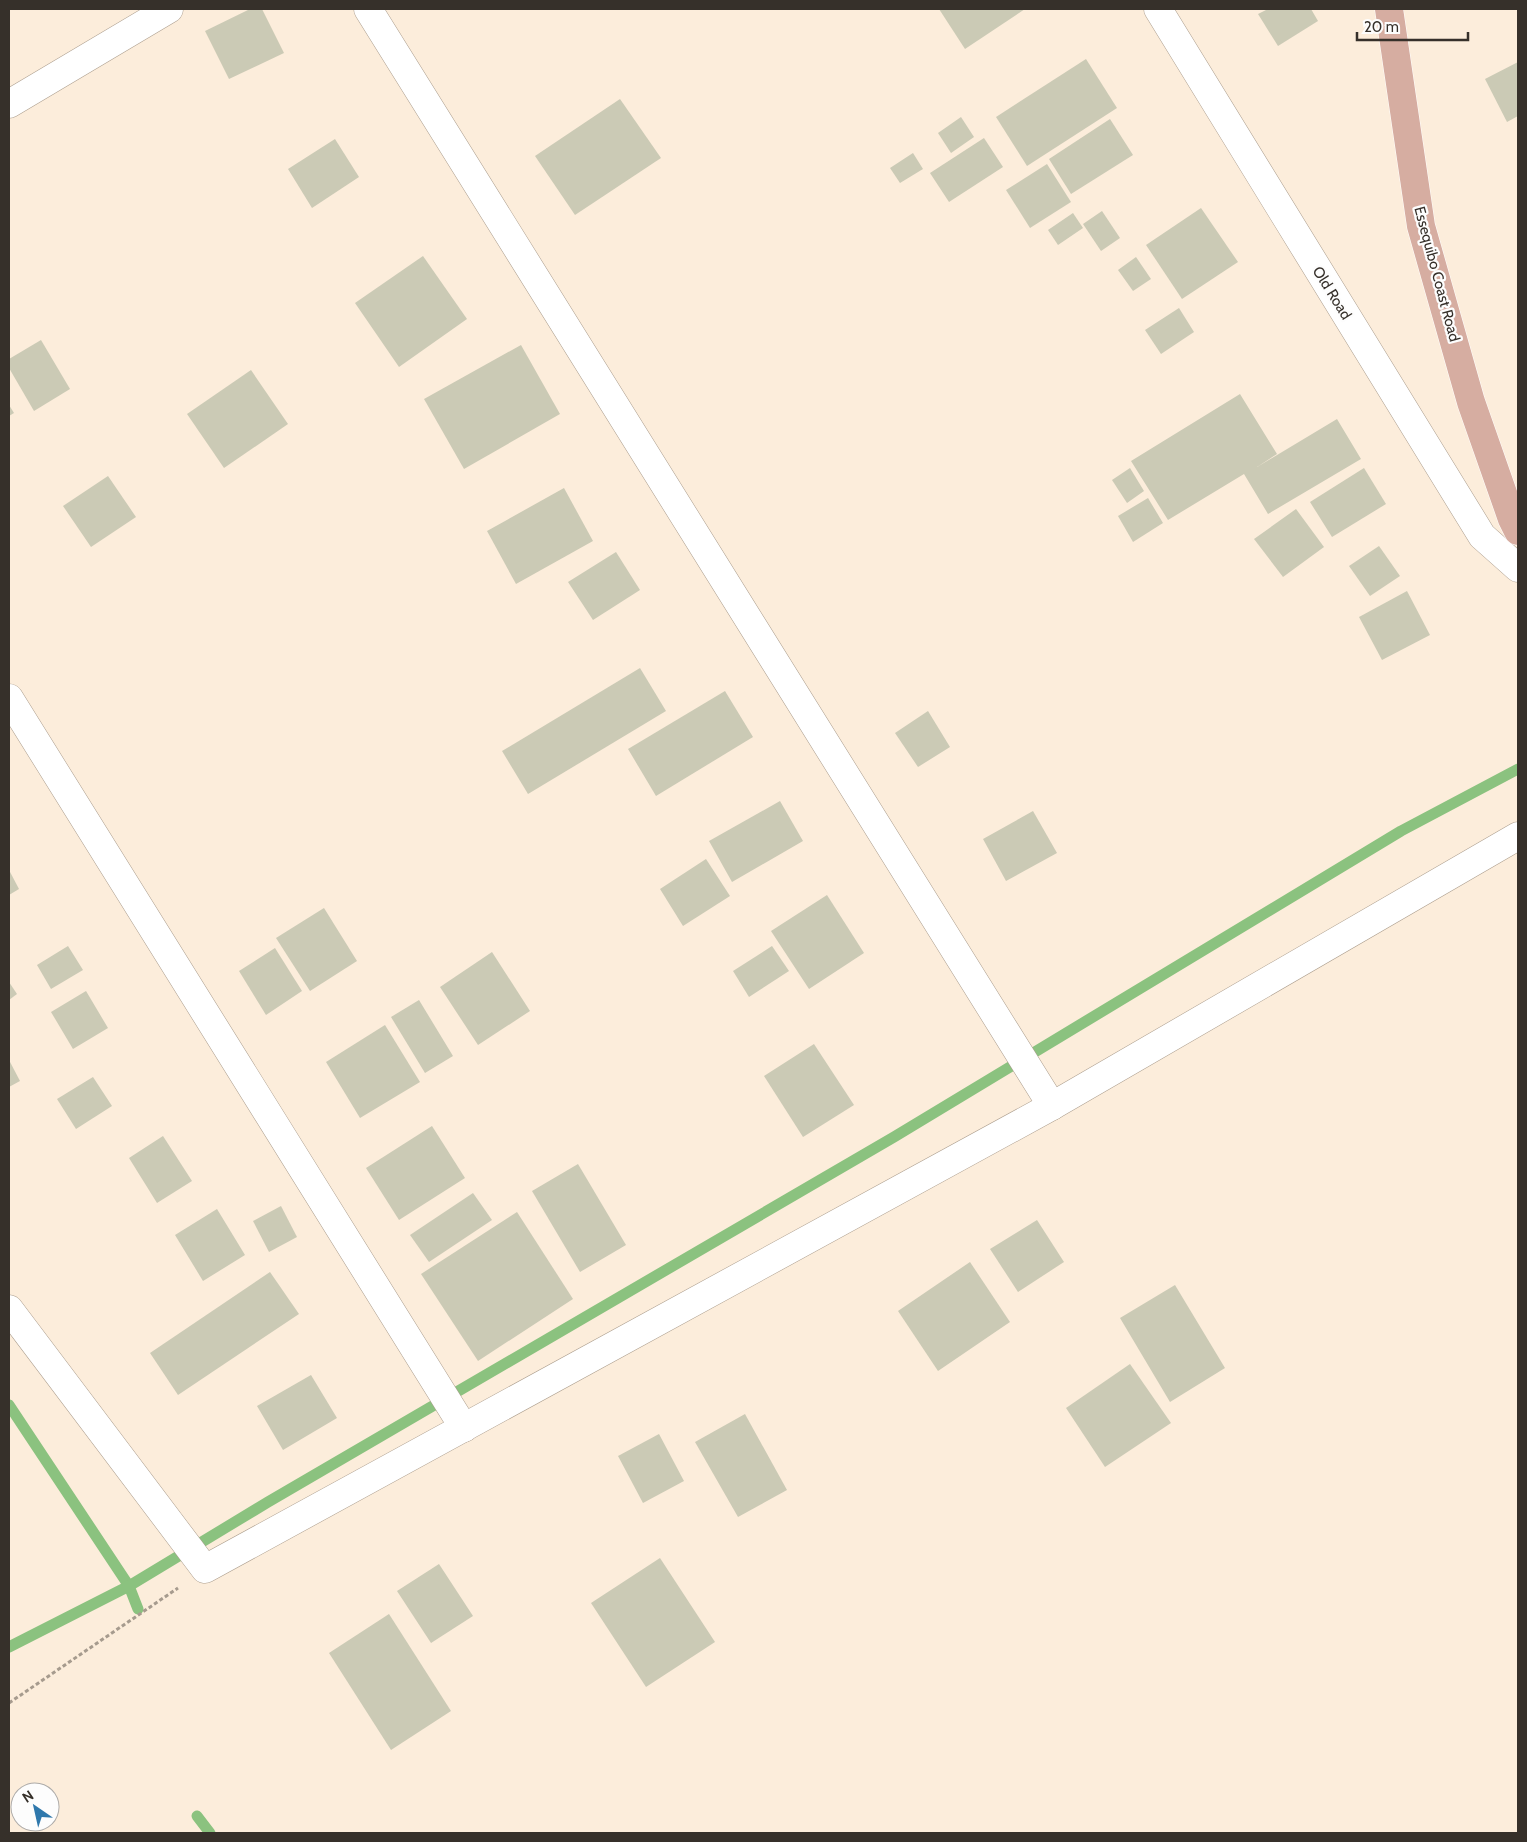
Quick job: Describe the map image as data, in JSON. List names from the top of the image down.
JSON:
{
  "streets": {
    "main road": ["Essequibo Coast Road"],
    "street": ["Old Road"]
  },
  "scale_bar": "20 m",
  "north": "top left"
}
